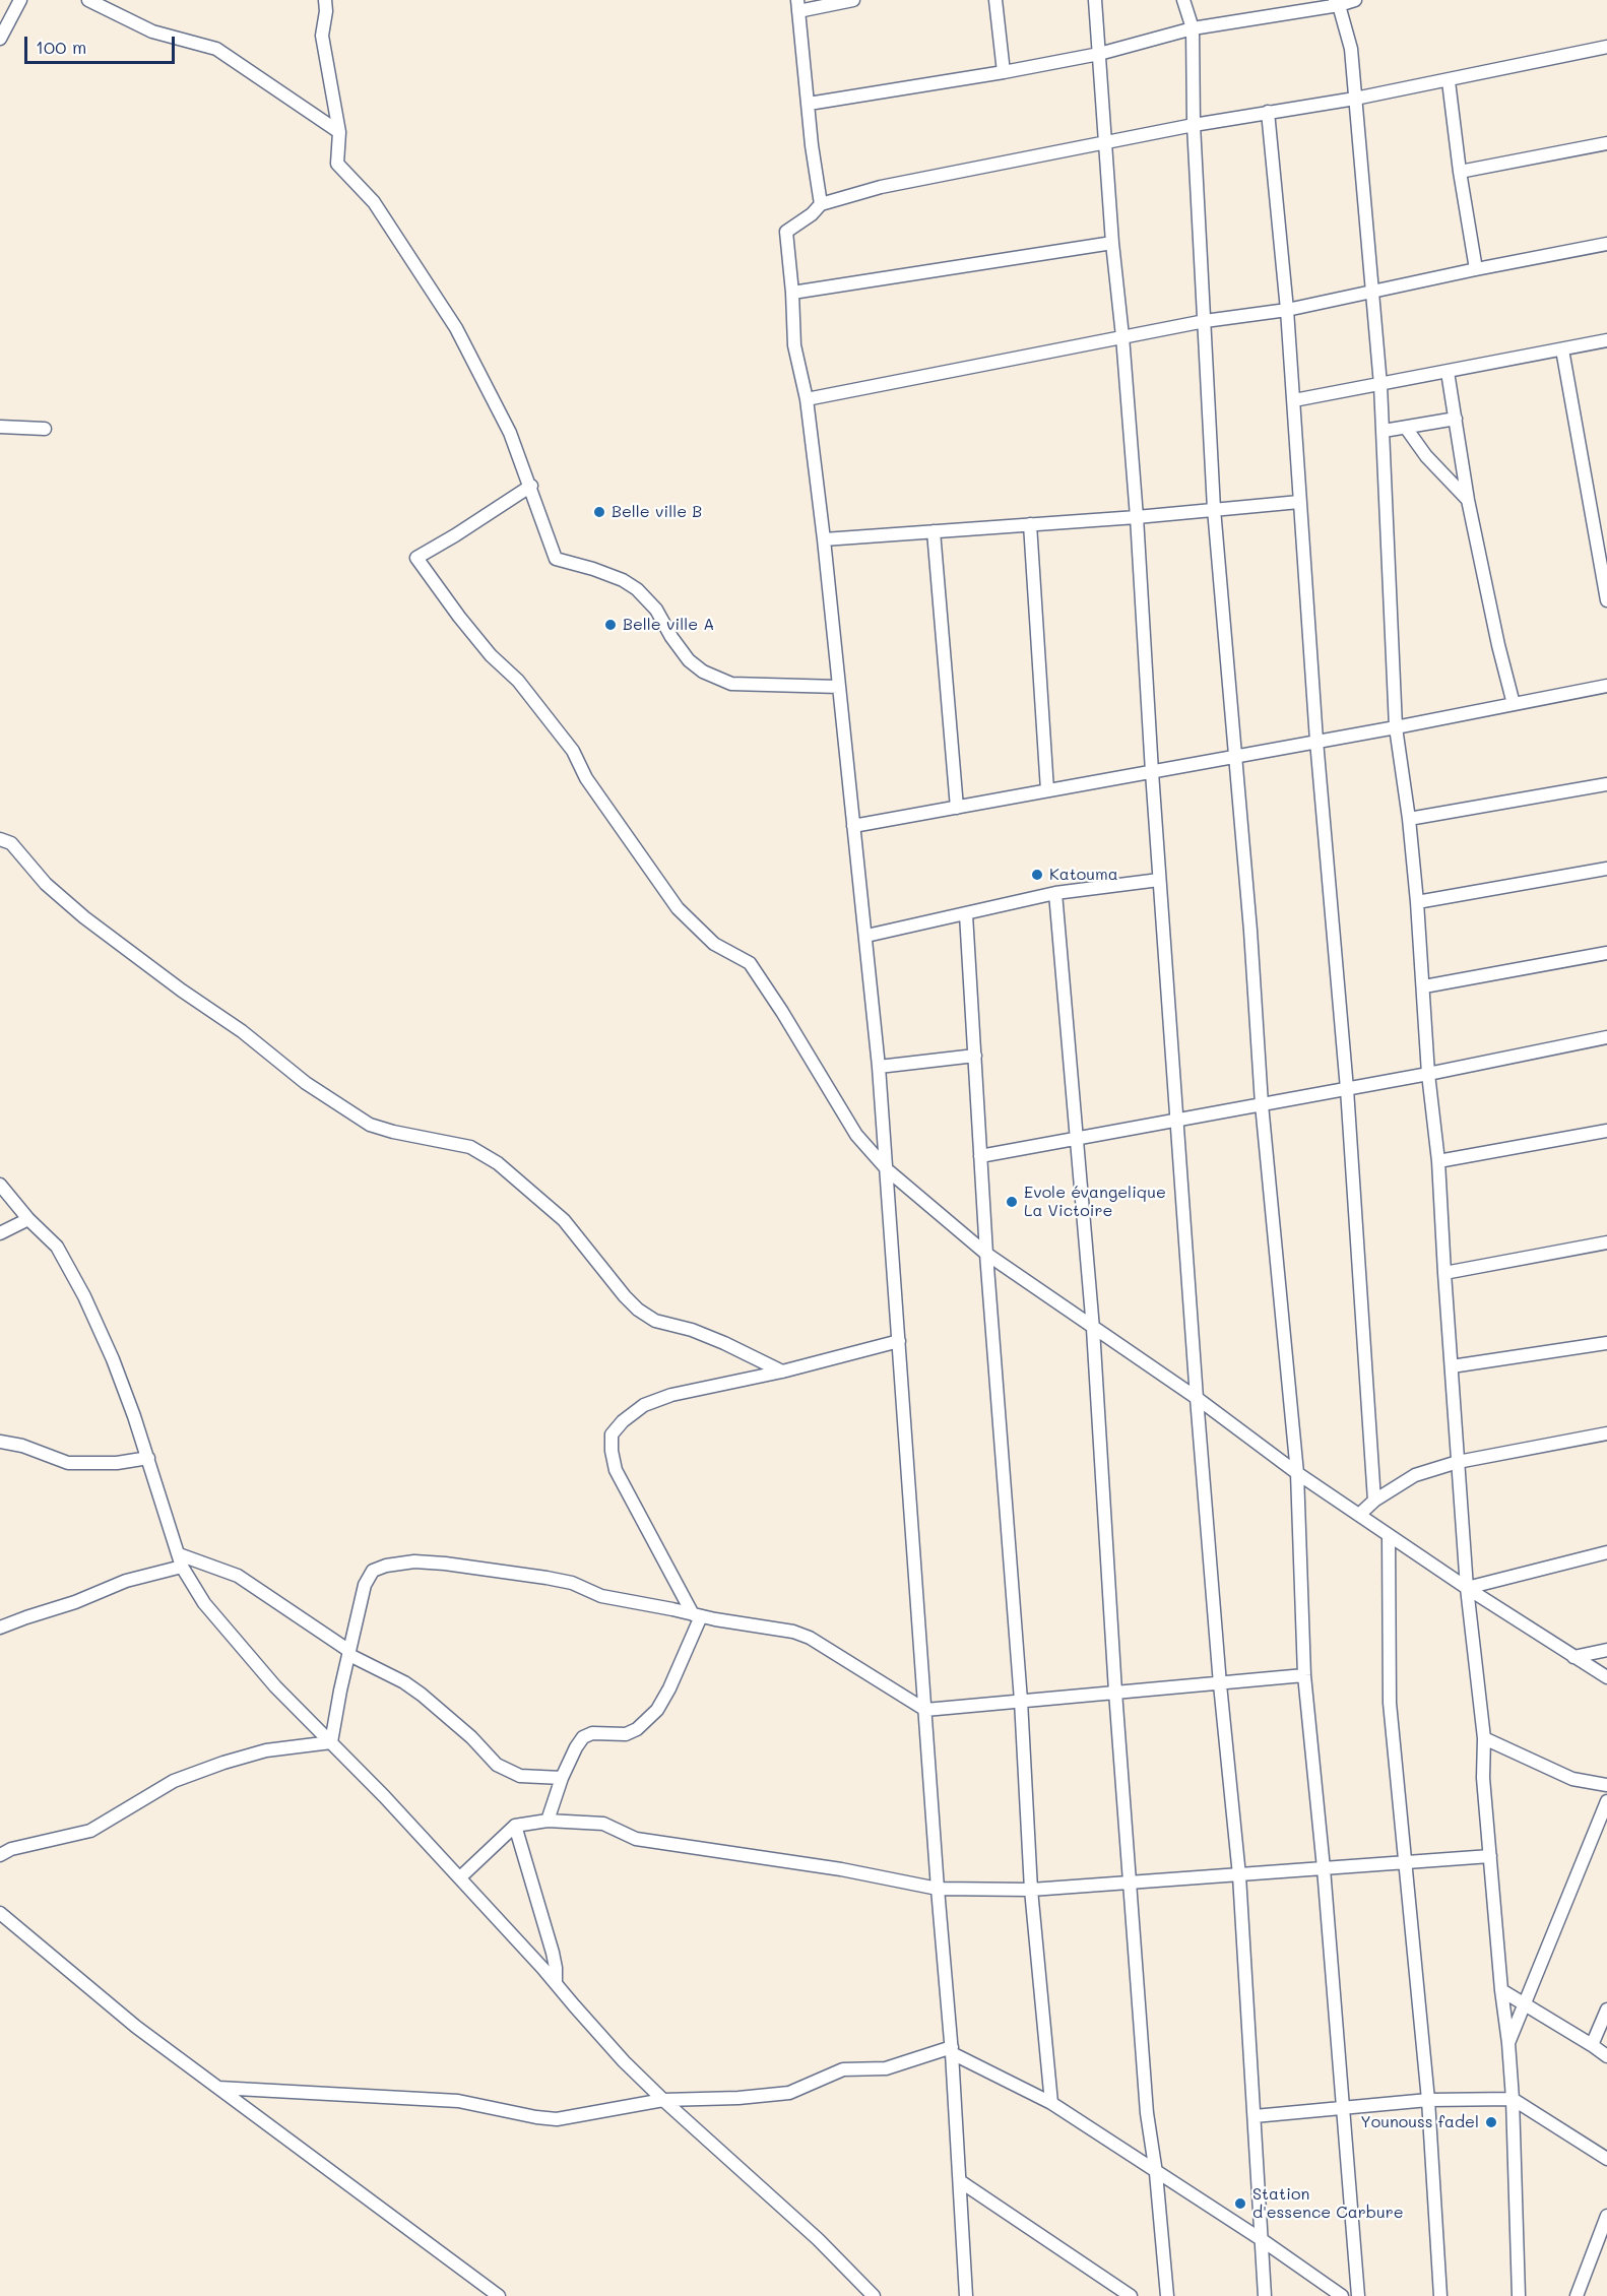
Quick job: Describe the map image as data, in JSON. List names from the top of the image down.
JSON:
{
  "places": [
    "Belle ville B",
    "Belle ville A",
    "Katouma",
    "Evole évangelique La Victoire",
    "Younouss fadel",
    "Station d'essence Carbure"
  ],
  "scale_bar": "100 m"
}
